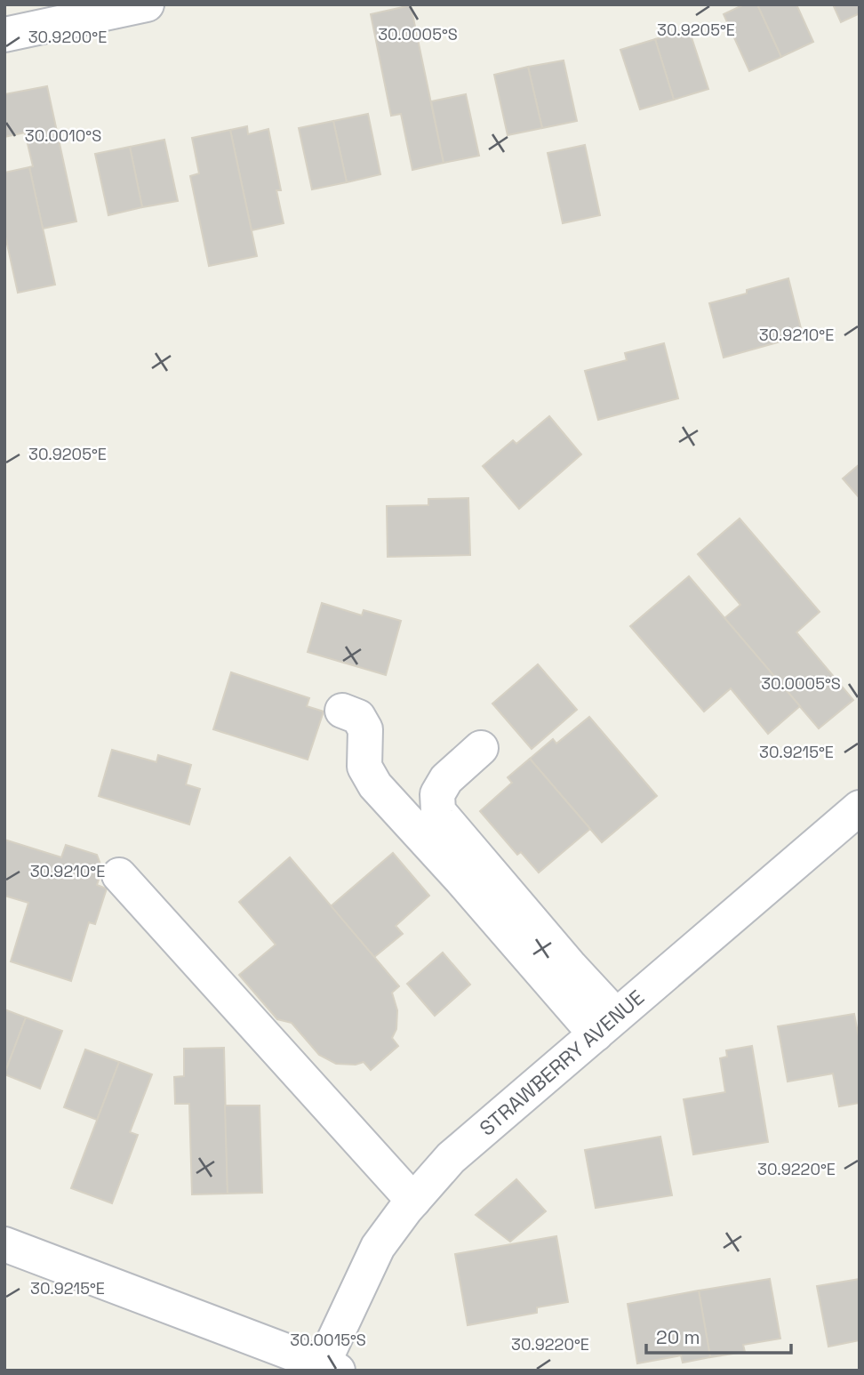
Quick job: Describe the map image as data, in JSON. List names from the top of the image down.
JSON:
{
  "streets": {
    "street": ["STRAWBERRY AVENUE"]
  },
  "scale_bar": "20 m",
  "coordinates": [
    "30.9205°E",
    "30.0005°S",
    "30.9200°E",
    "30.0010°S",
    "30.9210°E",
    "30.9215°E",
    "30.9220°E",
    "30.0015°S"
  ]
}
